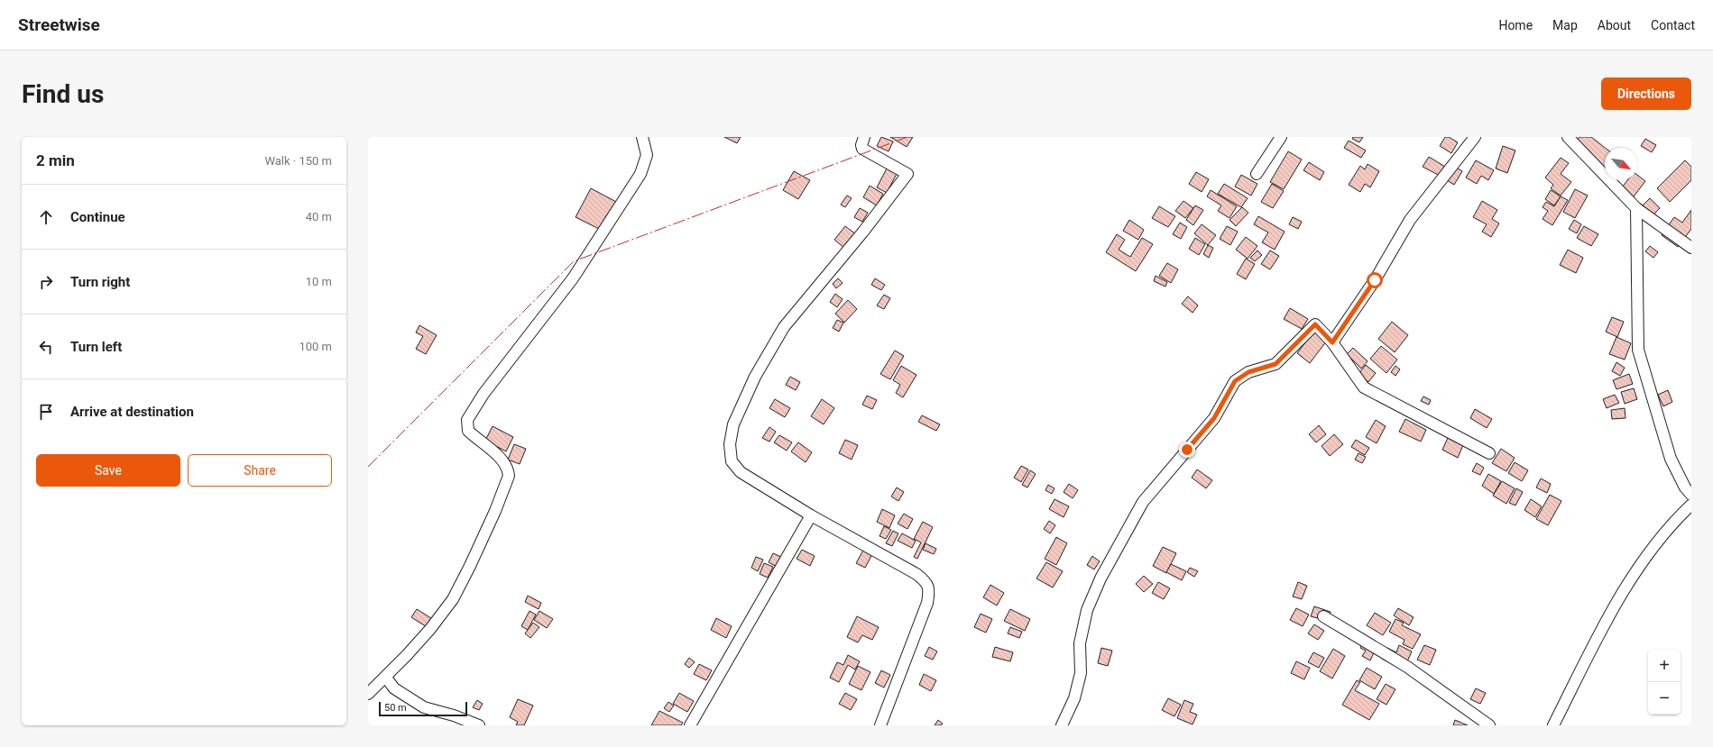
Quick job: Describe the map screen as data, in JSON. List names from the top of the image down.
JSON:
{
  "scale_bar": "50 m",
  "north": "bottom right",
  "page": {
    "header": "Streetwise",
    "nav": [
      "Home",
      "Map",
      "About",
      "Contact"
    ],
    "buttons": [
      "Directions",
      ["Save", "Share"]
    ],
    "title": "Find us",
    "heading": ["2 min", "Walk · 150 m"],
    "list": [
      ["Continue", "40 m"],
      ["Turn right", "10 m"],
      ["Turn left", "100 m"],
      "Arrive at destination"
    ],
    "map_buttons": ["+", "−"],
    "scale": "50 m"
  }
}
